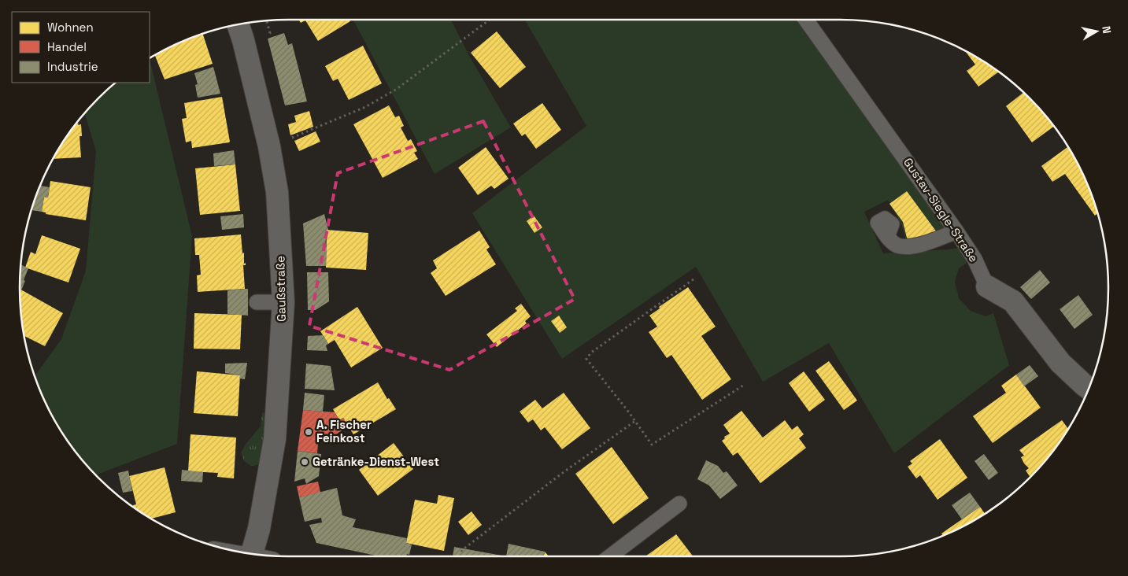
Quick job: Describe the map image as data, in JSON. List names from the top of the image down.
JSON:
{
  "streets": {
    "street": ["Gustav-Siegle-Straße", "Gaußstraße"]
  },
  "places": ["A. Fischer Feinkost", "Getränke-Dienst-West"],
  "legend": ["Wohnen", "Handel", "Industrie"],
  "north": "right"
}
